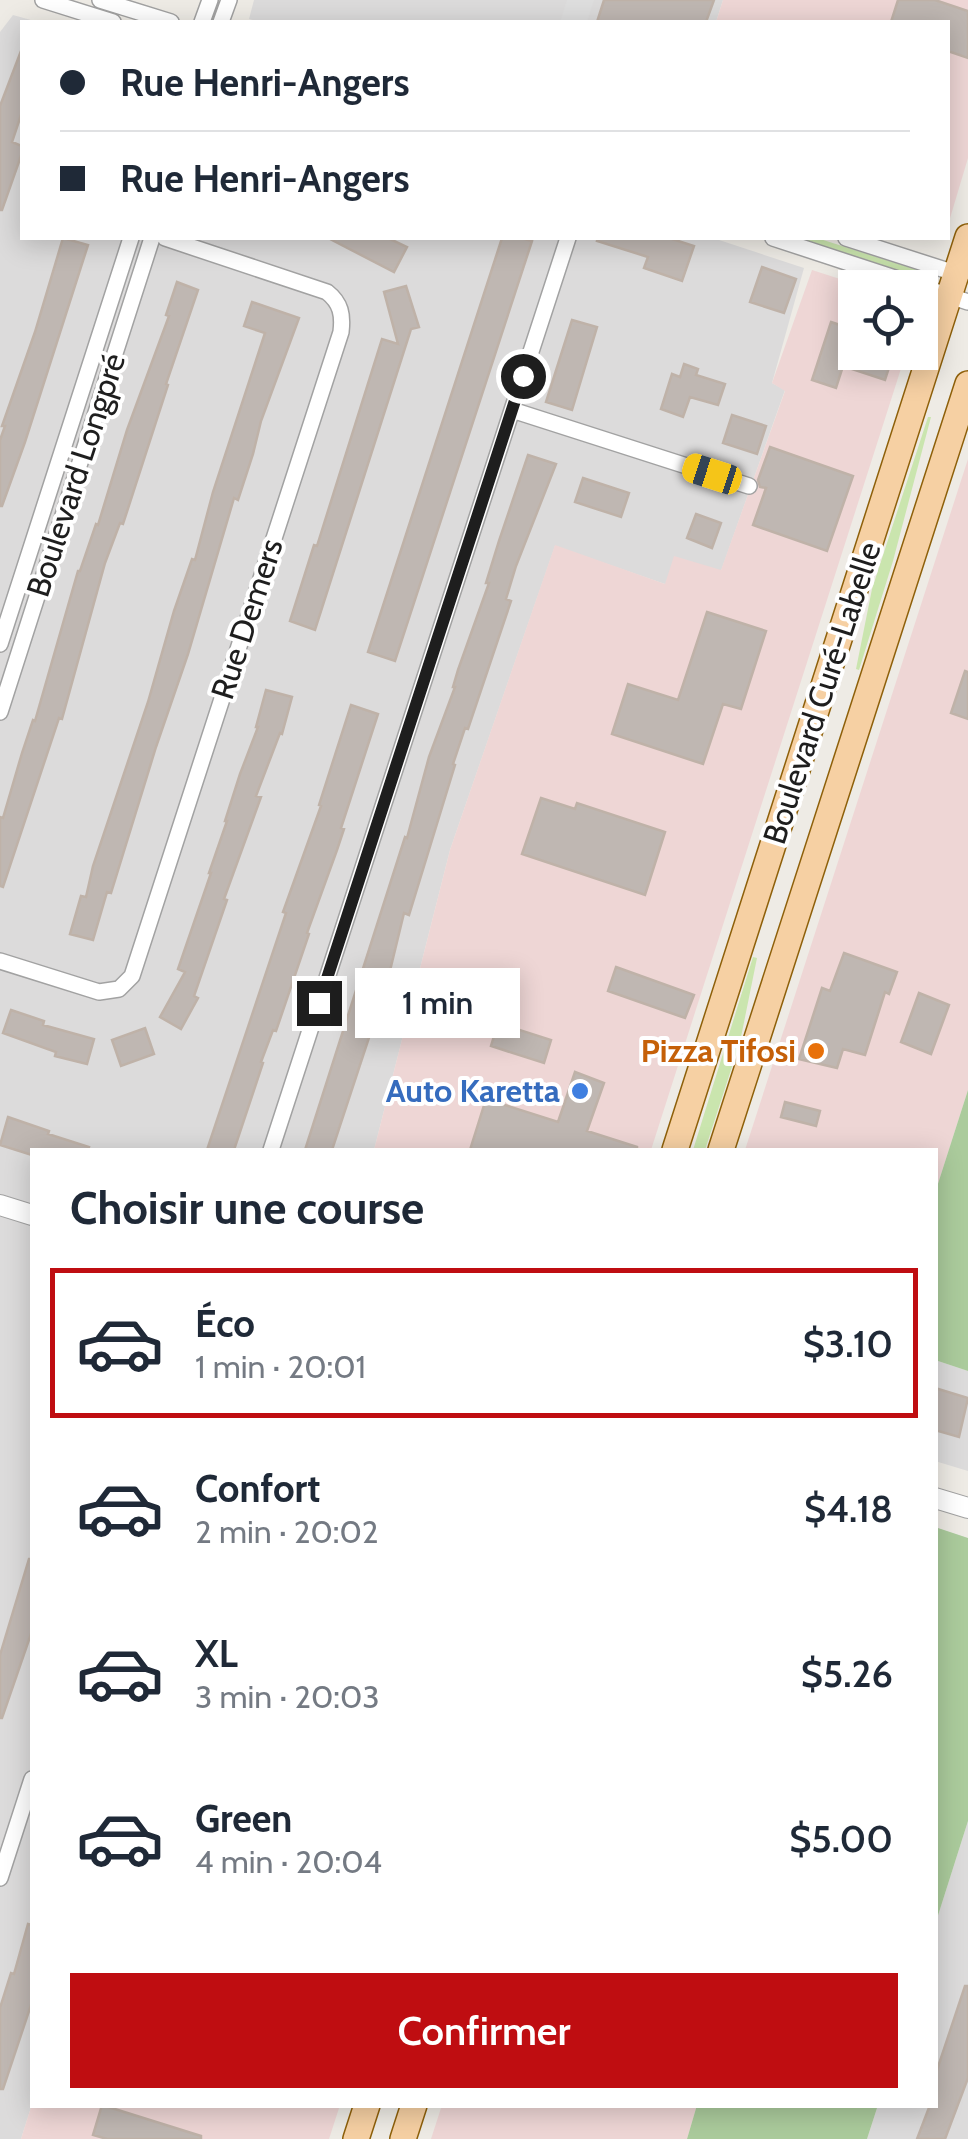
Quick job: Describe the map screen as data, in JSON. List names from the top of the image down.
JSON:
{
  "streets": {
    "main road": ["Boulevard Curé-Labelle"],
    "street": ["Boulevard Longpré", "Rue Demers"]
  },
  "places": ["Pizza Tifosi", "Auto Karetta"],
  "page": {
    "banner": ["Rue Henri-Angers", "Rue Henri-Angers"],
    "bubble": "1 min",
    "heading": "Choisir une course",
    "list": [
      {
        "name": "Éco",
        "note": "1 min · 20:01",
        "value": "$3.10"
      },
      {
        "name": "Confort",
        "note": "2 min · 20:02",
        "value": "$4.18"
      },
      {
        "name": "XL",
        "note": "3 min · 20:03",
        "value": "$5.26"
      },
      {
        "name": "Green",
        "note": "4 min · 20:04",
        "value": "$5.00"
      }
    ],
    "buttons": "Confirmer"
  }
}
